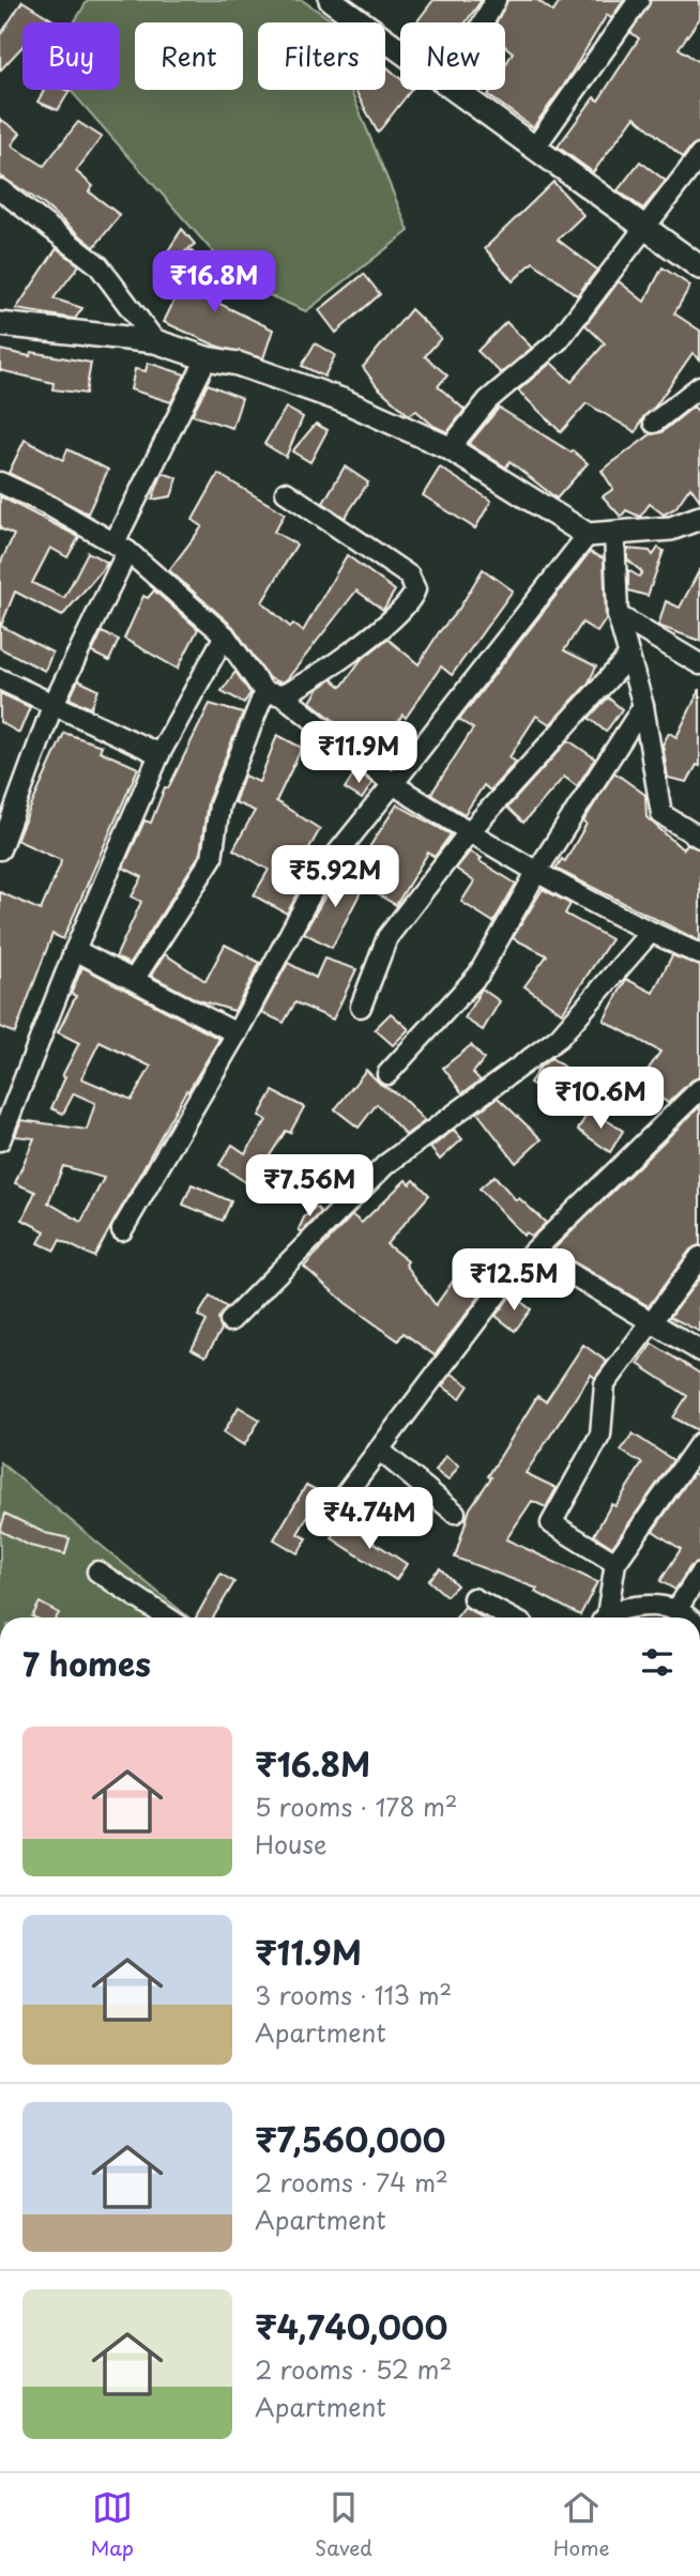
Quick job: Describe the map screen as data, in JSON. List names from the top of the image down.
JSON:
{
  "page": {
    "chip": [
      "Buy",
      "Rent",
      "Filters",
      "New"
    ],
    "price": [
      "₹16.8M",
      "₹11.9M",
      "₹5.92M",
      "₹10.6M",
      "₹7.56M",
      "₹12.5M",
      "₹4.74M"
    ],
    "heading": "7 homes",
    "list": [
      {
        "name": "₹16.8M",
        "note": "5 rooms · 178 m² · House"
      },
      {
        "name": "₹11.9M",
        "note": "3 rooms · 113 m² · Apartment"
      },
      {
        "name": "₹7,560,000",
        "note": "2 rooms · 74 m² · Apartment"
      },
      {
        "name": "₹4,740,000",
        "note": "2 rooms · 52 m² · Apartment"
      }
    ],
    "tabs": ["Map", "Saved", "Home"]
  }
}
